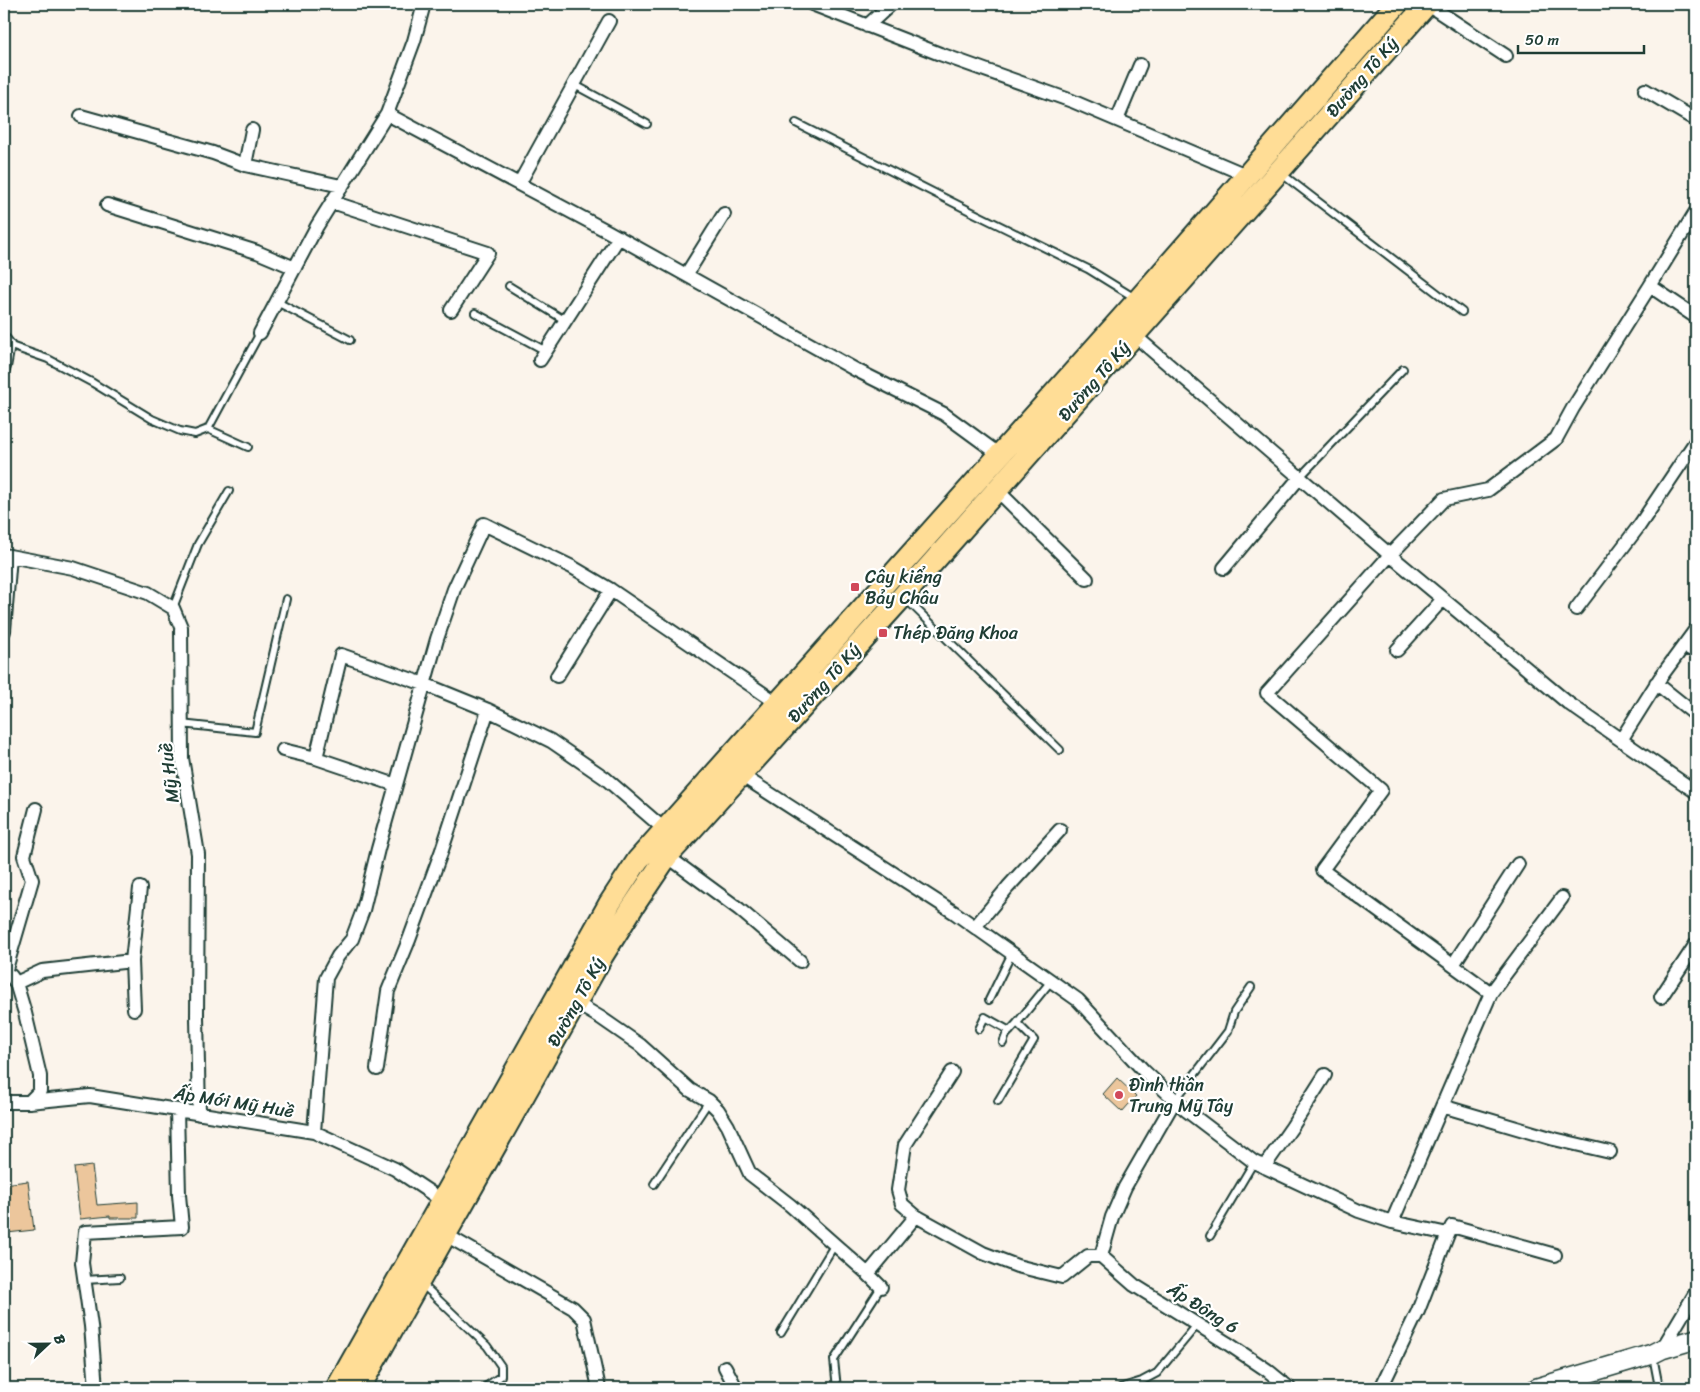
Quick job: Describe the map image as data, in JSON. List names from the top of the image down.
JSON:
{
  "streets": {
    "main road": ["Đường Tô Ký"],
    "street": ["Mỹ Huề", "Ấp Mới Mỹ Huề", "Ấp Đông 6"]
  },
  "crossings": [
    ["Đường Tô Ký", "Ấp Mới Mỹ Huề"],
    ["Mỹ Huề", "Ấp Mới Mỹ Huề"]
  ],
  "places": {
    "transit": ["Cây kiểng Bảy Châu", "Thép Đăng Khoa"],
    "other": ["Đình thần Trung Mỹ Tây"]
  },
  "scale_bar": "50 m",
  "north": "right"
}
